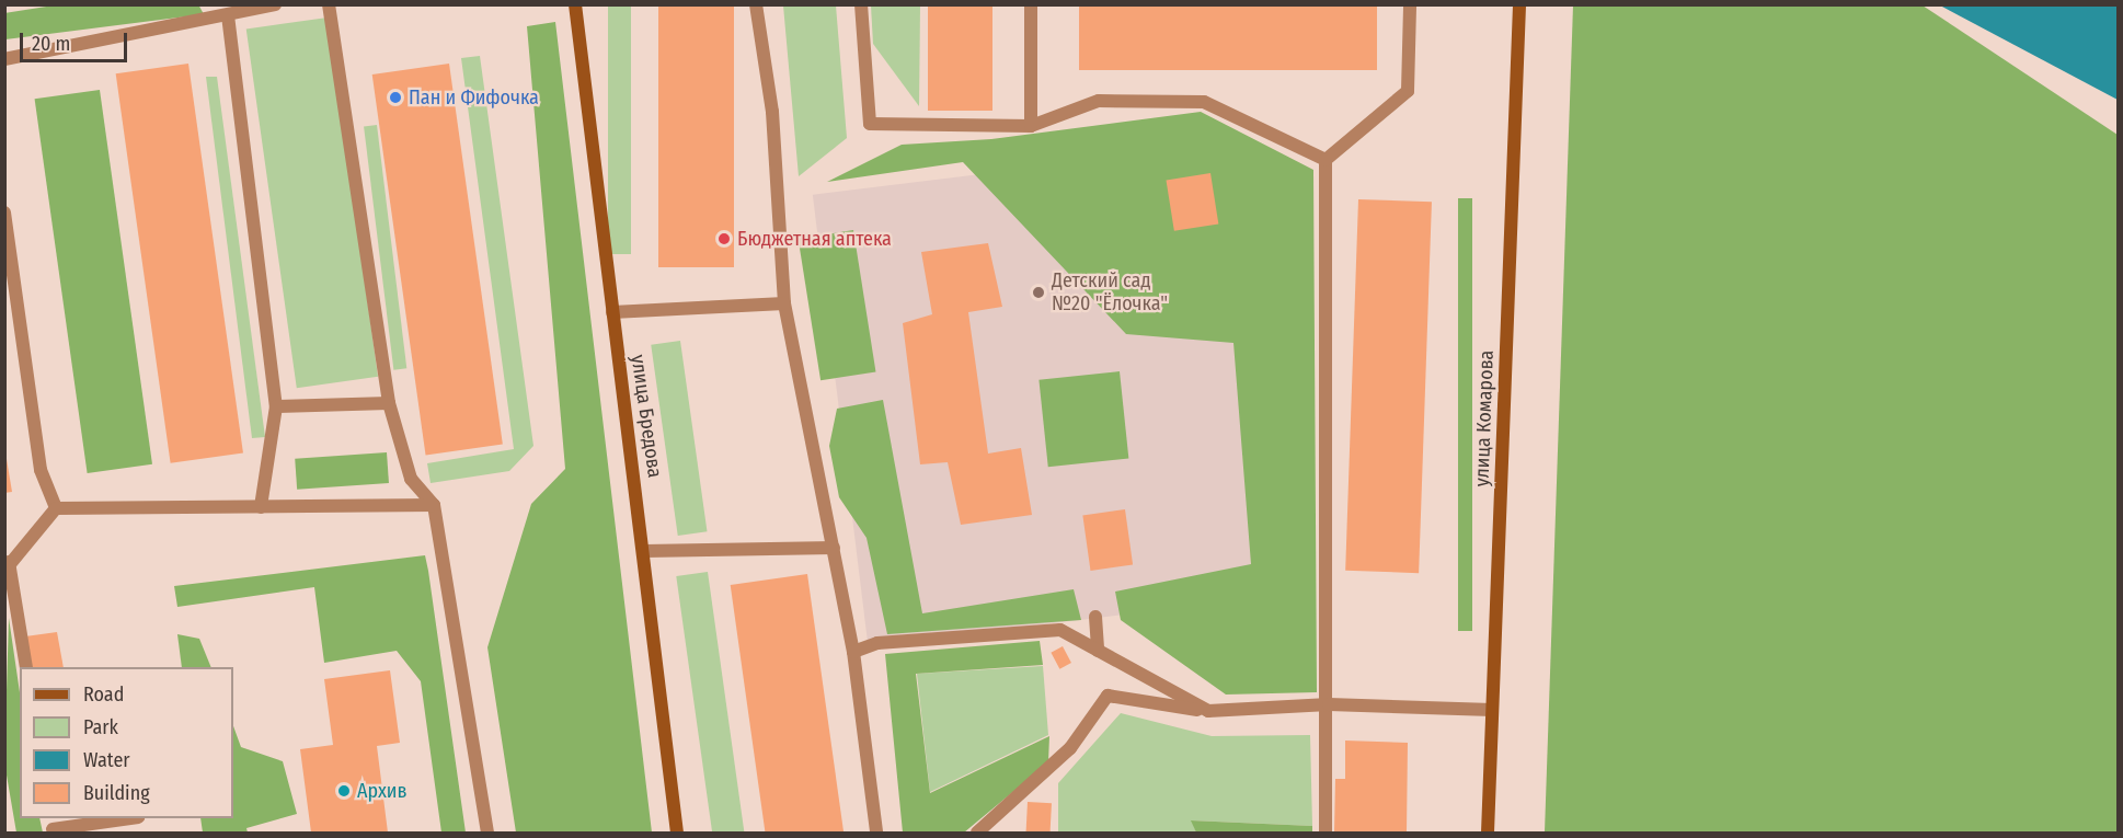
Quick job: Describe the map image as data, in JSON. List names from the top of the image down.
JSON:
{
  "streets": {
    "main road": ["улица Бредова", "улица Комарова"]
  },
  "places": [
    "Пан и Фифочка",
    "Бюджетная аптека",
    "Детский сад №20 \"Ёлочка\"",
    "Архив"
  ],
  "legend": [
    "Road",
    "Park",
    "Water",
    "Building"
  ],
  "scale_bar": "20 m"
}
